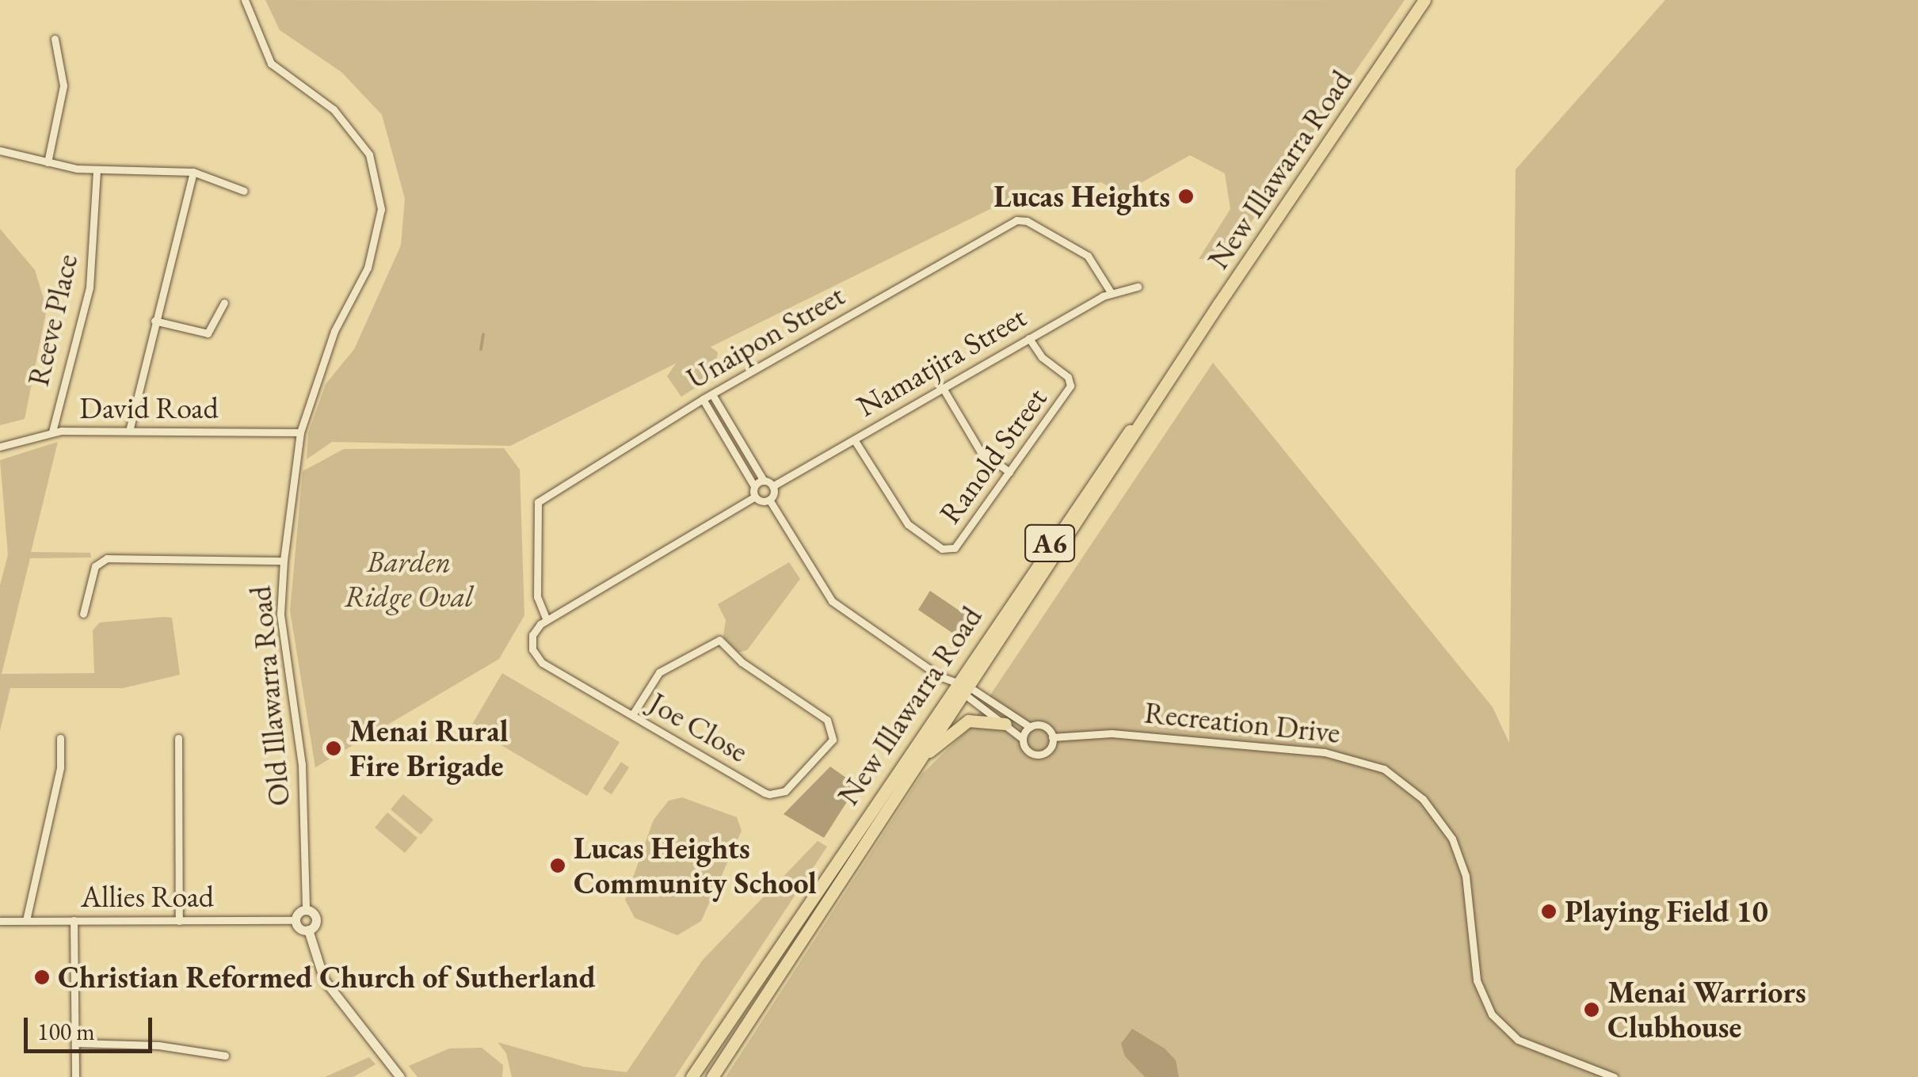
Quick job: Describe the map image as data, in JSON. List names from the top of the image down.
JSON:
{
  "streets": {
    "highway": ["New Illawarra Road", "A6"],
    "street": [
      "Reeve Place",
      "Unaipon Street",
      "Namatjira Street",
      "David Road",
      "Ranold Street",
      "Old Illawarra Road",
      "Recreation Drive",
      "Joe Close",
      "Allies Road"
    ]
  },
  "crossings": [
    ["Reeve Place", "David Road"],
    ["Unaipon Street", "Namatjira Street"],
    ["Unaipon Street", "Joe Close"],
    ["Namatjira Street", "Ranold Street"],
    ["David Road", "Old Illawarra Road"]
  ],
  "parks": ["Barden Ridge Oval"],
  "places": [
    "Lucas Heights",
    "Menai Rural Fire Brigade",
    "Lucas Heights Community School",
    "Playing Field 10",
    "Christian Reformed Church of Sutherland",
    "Menai Warriors Clubhouse"
  ],
  "scale_bar": "100 m"
}
